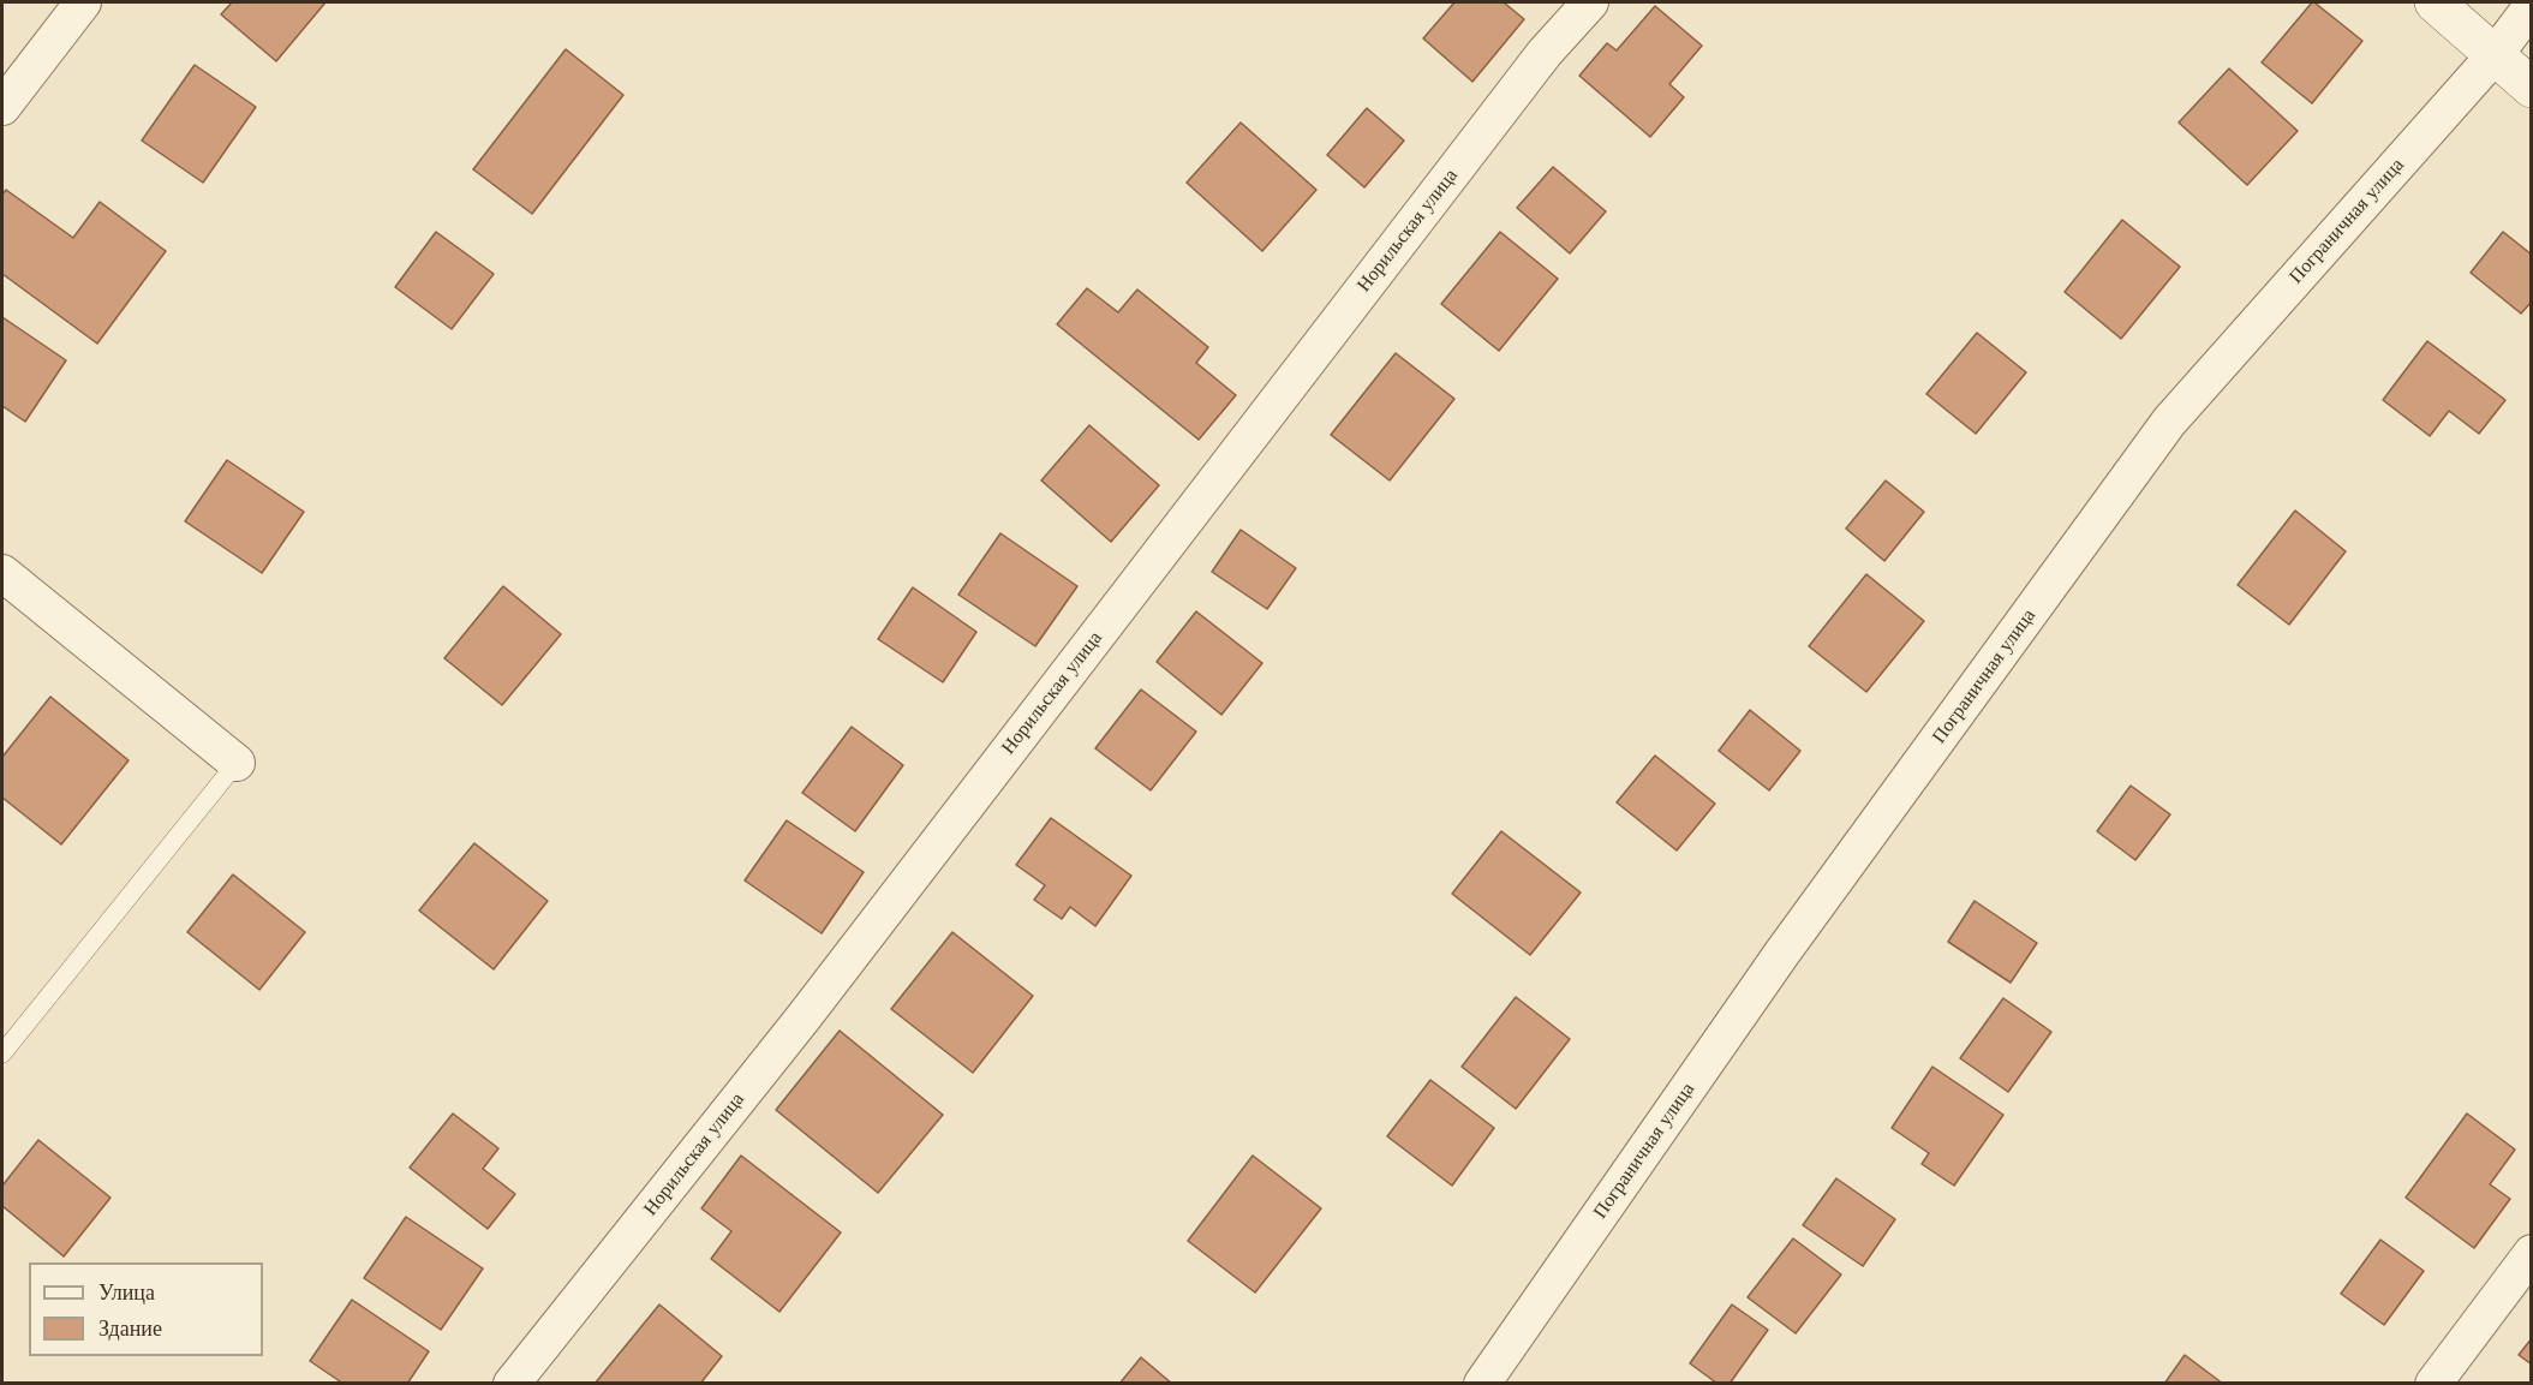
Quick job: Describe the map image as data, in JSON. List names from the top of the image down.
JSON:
{
  "streets": {
    "street": ["Пограничная улица", "Норильская улица"]
  },
  "legend": ["Улица", "Здание"]
}
